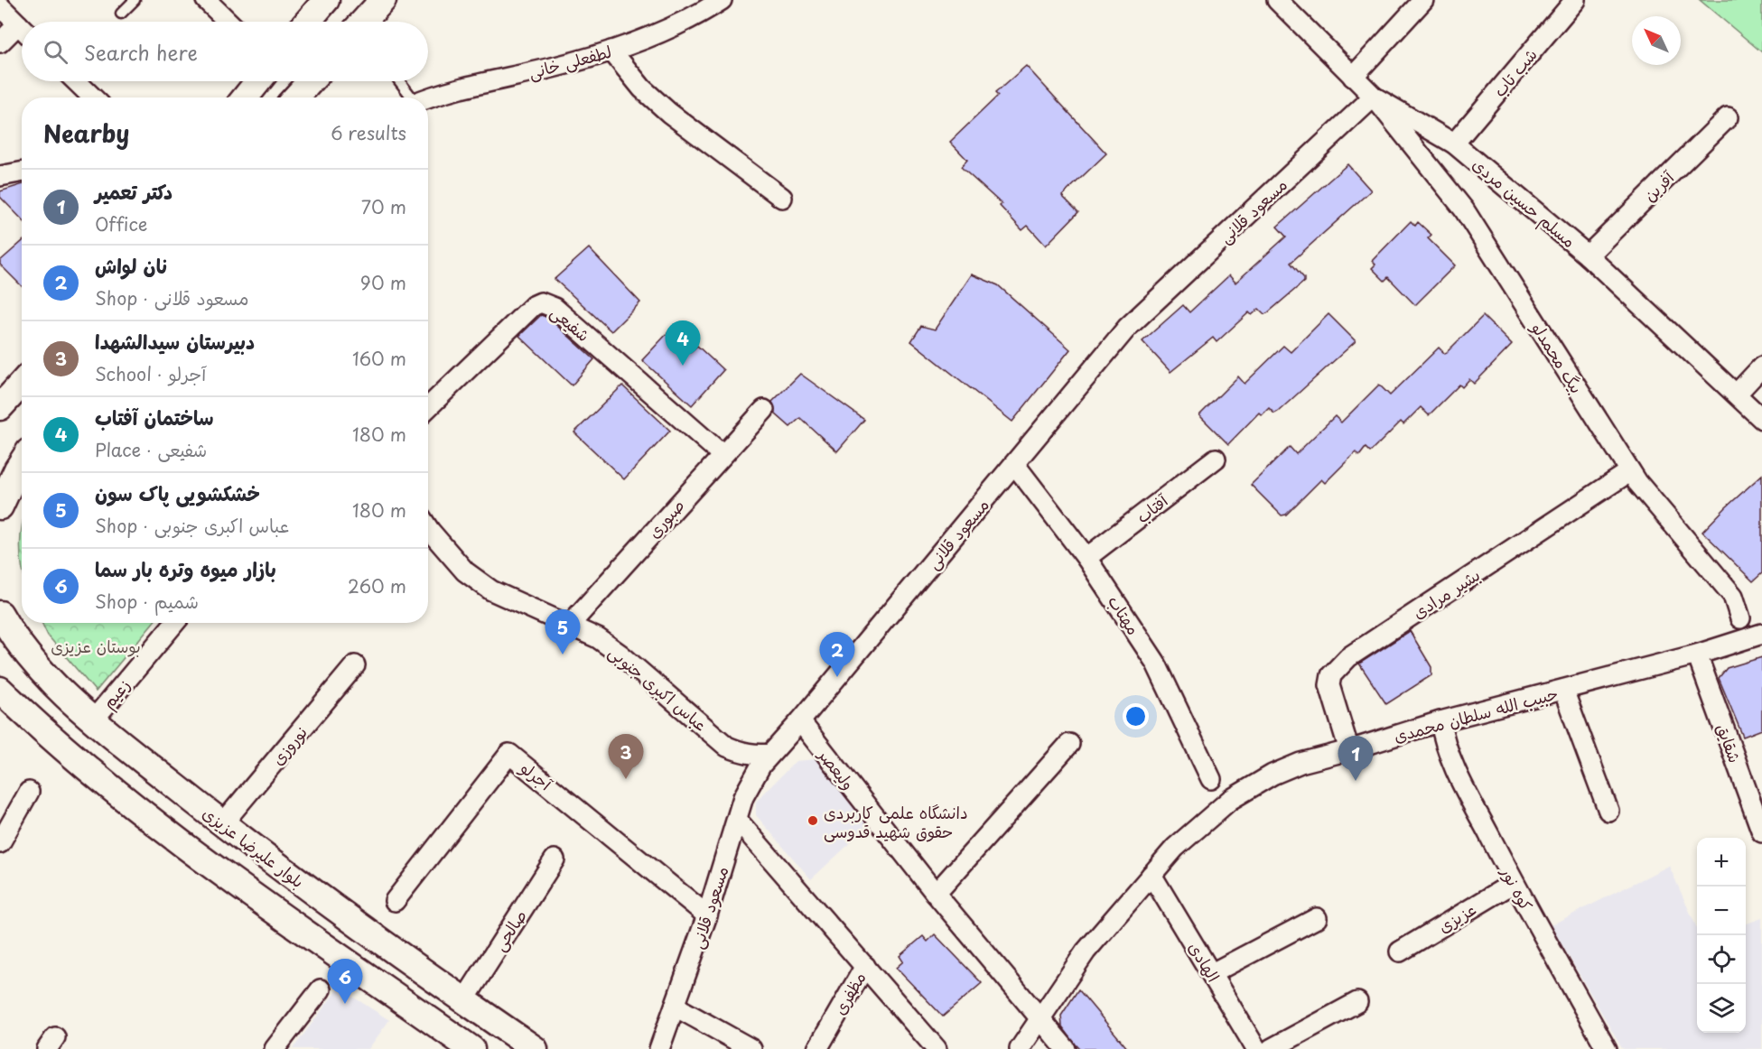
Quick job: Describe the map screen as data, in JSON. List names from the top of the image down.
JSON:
{
  "streets": {
    "main road": ["بلوار علیرضا عزیزی"],
    "street": [
      "لطفعلی خانی",
      "شب تاب",
      "آفرین",
      "مسلم حسین مردی",
      "مسعود قلانی",
      "شفیعی",
      "بیگ محمدلو",
      "آفتاب",
      "صبوری",
      "بشیر مرادی",
      "مهتاب",
      "عباس اکبری جنوبی",
      "زعیم",
      "حبیب الله سلطان محمدی",
      "شقایق",
      "نوروزی",
      "ولیعصر",
      "آجرلو",
      "کوه نور",
      "عزیزی",
      "صالحی",
      "الهادی",
      "مظفری"
    ]
  },
  "crossings": [
    ["شب تاب", "مسلم حسین مردی"],
    ["آفرین", "مسلم حسین مردی"],
    ["مسلم حسین مردی", "مسعود قلانی"],
    ["مسلم حسین مردی", "بیگ محمدلو"],
    ["مسعود قلانی", "بیگ محمدلو"],
    ["مسعود قلانی", "مهتاب"],
    ["مسعود قلانی", "عباس اکبری جنوبی"],
    ["مسعود قلانی", "ولیعصر"],
    ["مسعود قلانی", "آجرلو"],
    ["شفیعی", "صبوری"],
    ["بیگ محمدلو", "بشیر مرادی"],
    ["آفتاب", "مهتاب"],
    ["صبوری", "عباس اکبری جنوبی"],
    ["بشیر مرادی", "حبیب الله سلطان محمدی"],
    ["زعیم", "بلوار علیرضا عزیزی"],
    ["حبیب الله سلطان محمدی", "شقایق"],
    ["حبیب الله سلطان محمدی", "ولیعصر"],
    ["حبیب الله سلطان محمدی", "کوه نور"],
    ["حبیب الله سلطان محمدی", "الهادی"],
    ["نوروزی", "بلوار علیرضا عزیزی"],
    ["بلوار علیرضا عزیزی", "صالحی"],
    ["کوه نور", "عزیزی"]
  ],
  "parks": ["بوستان عزیزی"],
  "places": ["دانشگاه علمی کاربردی حقوق شهید قدوسی"],
  "north": "top left",
  "page": {
    "search": "Search here",
    "heading": ["Nearby", "6 results"],
    "list": [
      {
        "mark": "1",
        "name": "دکتر تعمیر",
        "note": "Office",
        "value": "70 m"
      },
      {
        "mark": "2",
        "name": "نان لواش",
        "note": "Shop · مسعود قلانی",
        "value": "90 m"
      },
      {
        "mark": "3",
        "name": "دبيرستان سیدالشهدا",
        "note": "School · آجرلو",
        "value": "160 m"
      },
      {
        "mark": "4",
        "name": "ساختمان آفتاب",
        "note": "Place · شفیعی",
        "value": "180 m"
      },
      {
        "mark": "5",
        "name": "خشکشویی پاک سون",
        "note": "Shop · عباس اکبری جنوبی",
        "value": "180 m"
      },
      {
        "mark": "6",
        "name": "بازار میوه وتره بار سما",
        "note": "Shop · شمیم",
        "value": "260 m"
      }
    ],
    "pins": [
      "4",
      "5",
      "2",
      "3",
      "1",
      "6"
    ],
    "map_buttons": ["+", "−"]
  }
}
